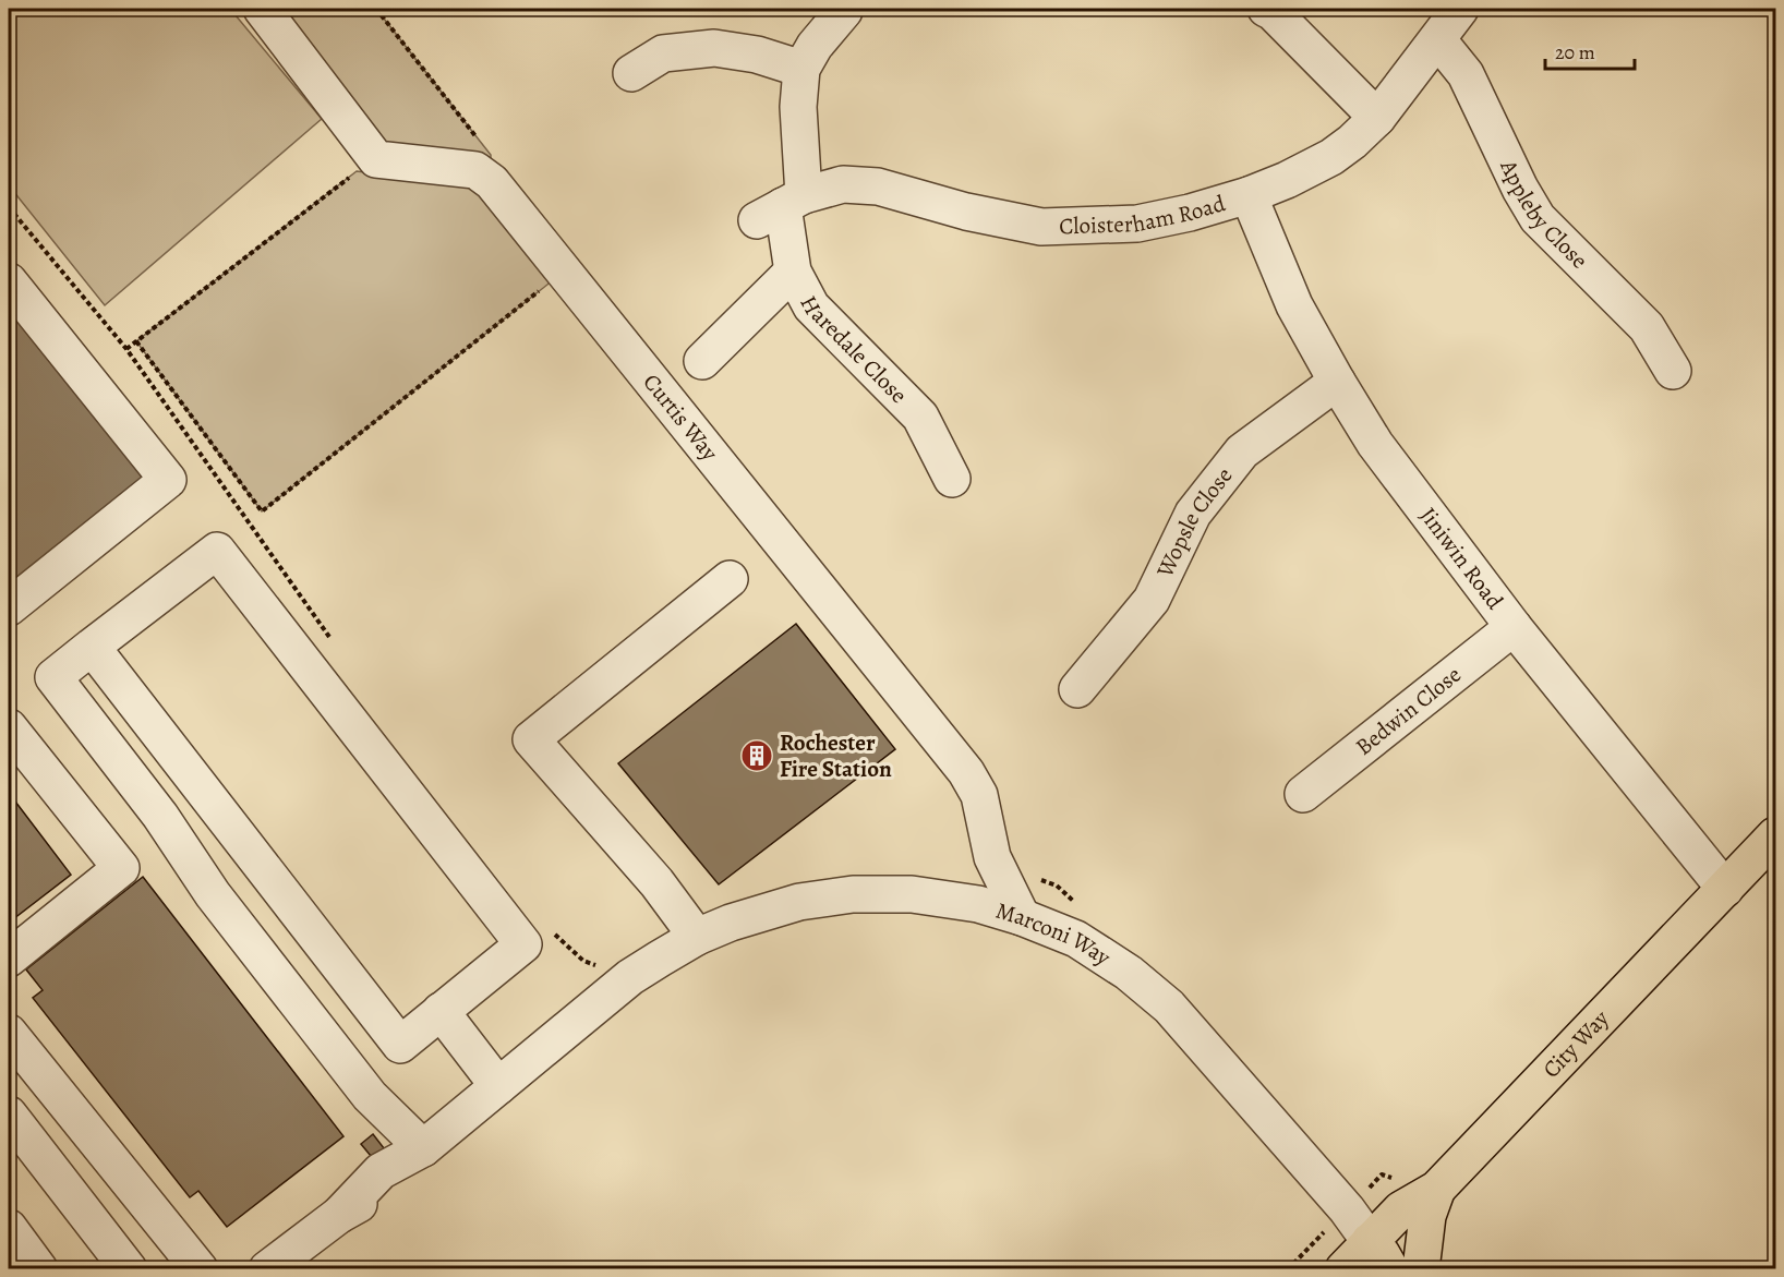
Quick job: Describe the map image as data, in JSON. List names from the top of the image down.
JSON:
{
  "streets": {
    "main road": ["City Way"],
    "street": [
      "Appleby Close",
      "Cloisterham Road",
      "Haredale Close",
      "Curtis Way",
      "Wopsle Close",
      "Jiniwin Road",
      "Bedwin Close",
      "Marconi Way"
    ]
  },
  "crossings": [
    ["Appleby Close", "Cloisterham Road"],
    ["Cloisterham Road", "Haredale Close"],
    ["Cloisterham Road", "Jiniwin Road"],
    ["Curtis Way", "Marconi Way"],
    ["Wopsle Close", "Jiniwin Road"],
    ["Jiniwin Road", "Bedwin Close"],
    ["Jiniwin Road", "City Way"],
    ["Marconi Way", "City Way"]
  ],
  "places": {
    "building": ["Rochester Fire Station"]
  },
  "scale_bar": "20 m"
}
